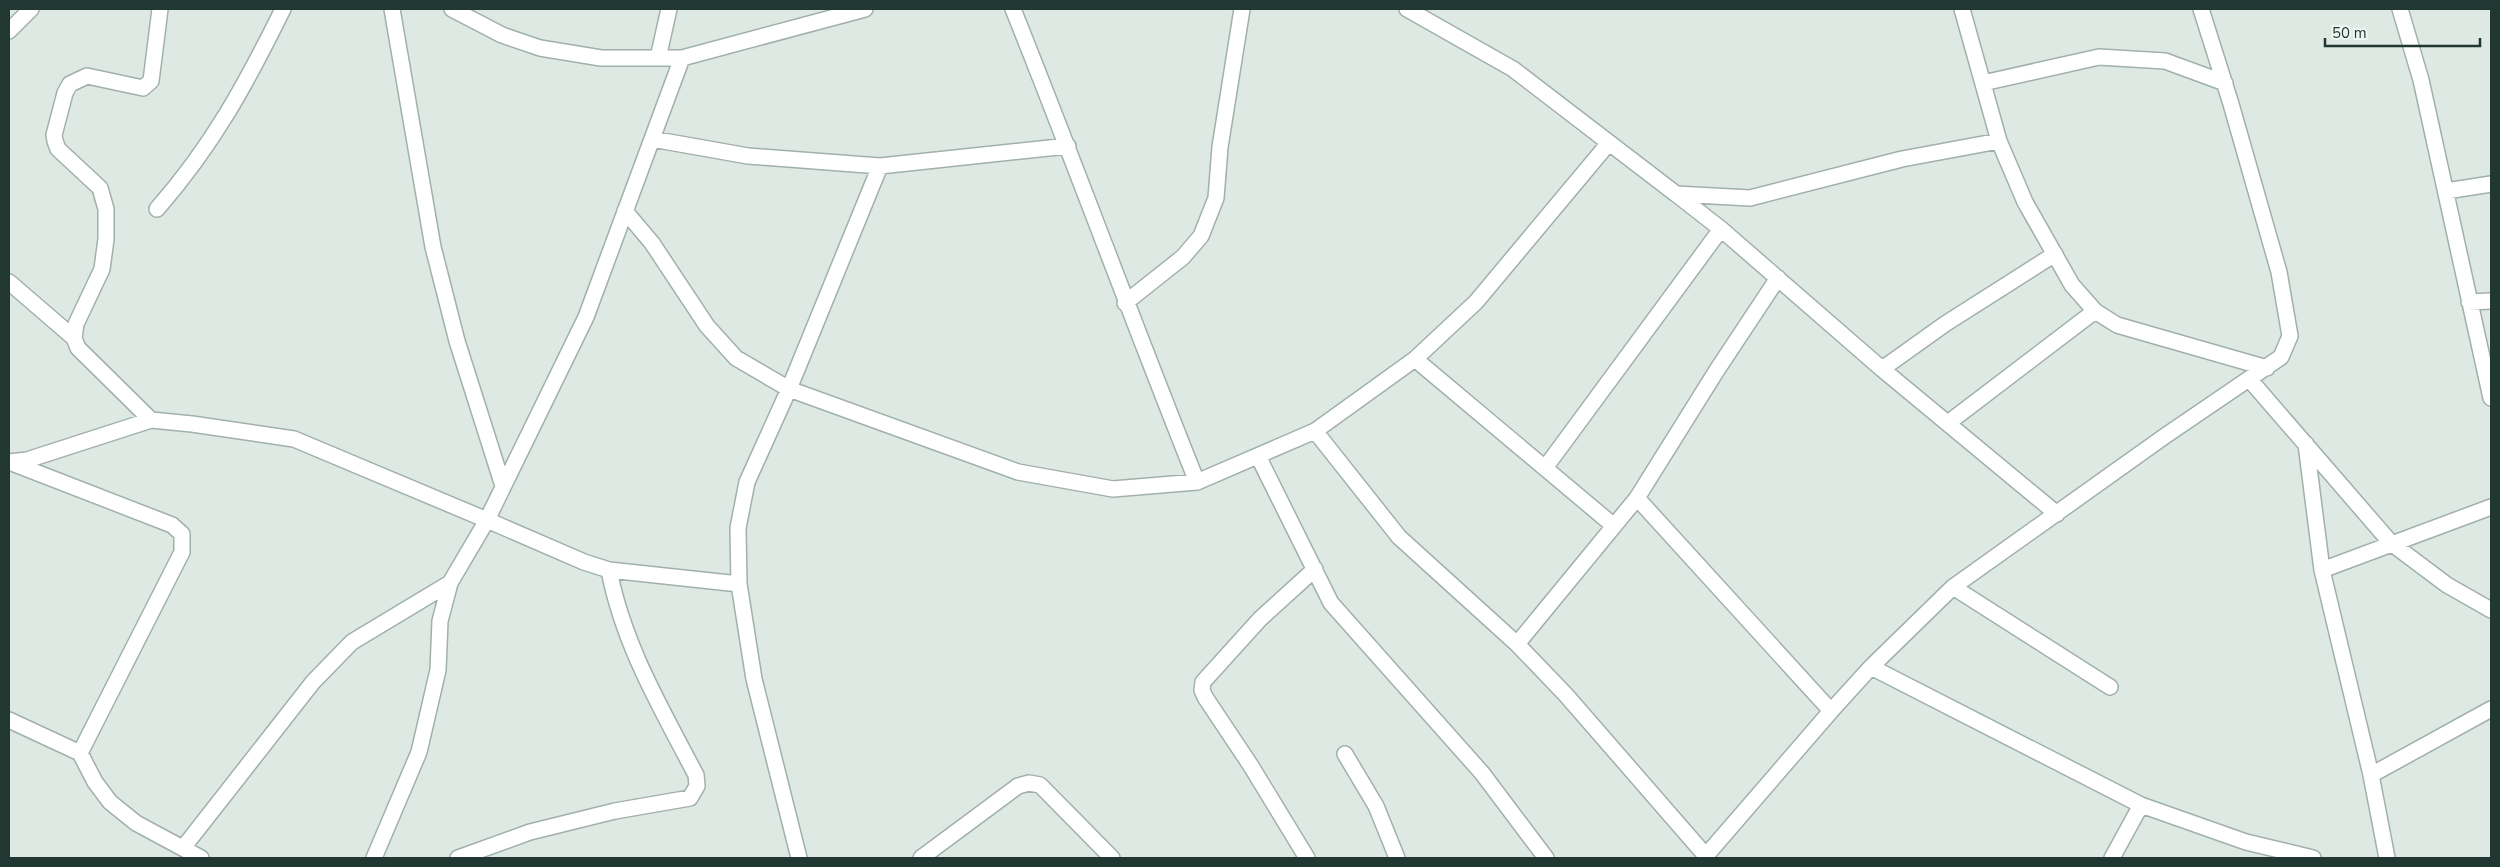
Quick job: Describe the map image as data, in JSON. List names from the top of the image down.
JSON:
{
  "scale_bar": "50 m"
}
